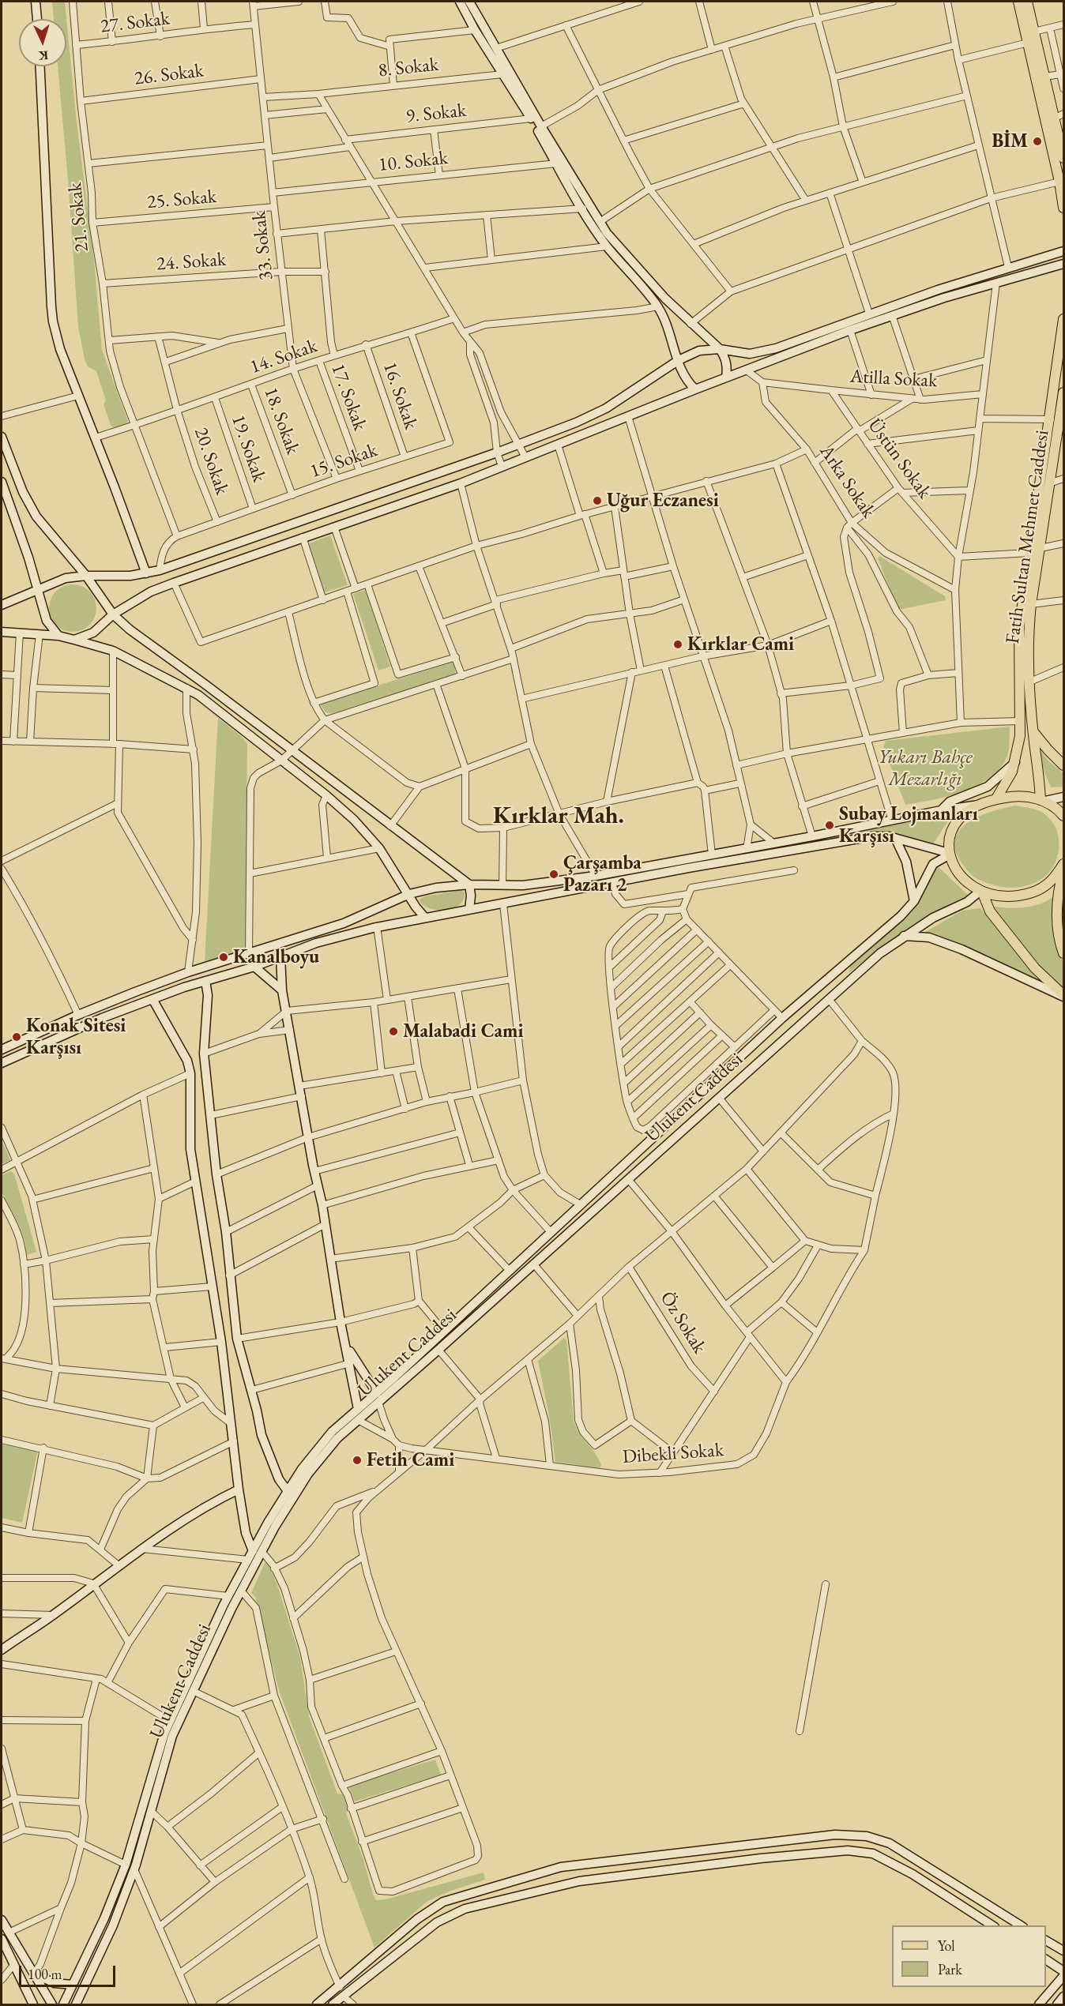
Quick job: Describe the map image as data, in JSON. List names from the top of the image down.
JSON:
{
  "streets": {
    "main road": ["Fatih Sultan Mehmet Caddesi"],
    "street": [
      "27. Sokak",
      "8. Sokak",
      "26. Sokak",
      "9. Sokak",
      "10. Sokak",
      "25. Sokak",
      "21. Sokak",
      "33. Sokak",
      "24. Sokak",
      "14. Sokak",
      "Atilla Sokak",
      "16. Sokak",
      "17. Sokak",
      "18. Sokak",
      "19. Sokak",
      "Üstün Sokak",
      "20. Sokak",
      "15. Sokak",
      "Arka Sokak",
      "Ulukent Caddesi",
      "Öz Sokak",
      "Dibekli Sokak"
    ]
  },
  "crossings": [
    ["27. Sokak", "21. Sokak"],
    ["27. Sokak", "33. Sokak"],
    ["8. Sokak", "33. Sokak"],
    ["26. Sokak", "21. Sokak"],
    ["26. Sokak", "33. Sokak"],
    ["10. Sokak", "33. Sokak"],
    ["25. Sokak", "21. Sokak"],
    ["25. Sokak", "33. Sokak"],
    ["21. Sokak", "24. Sokak"],
    ["21. Sokak", "14. Sokak"],
    ["21. Sokak", "15. Sokak"],
    ["33. Sokak", "24. Sokak"],
    ["33. Sokak", "14. Sokak"],
    ["33. Sokak", "15. Sokak"],
    ["14. Sokak", "16. Sokak"],
    ["14. Sokak", "17. Sokak"],
    ["14. Sokak", "18. Sokak"],
    ["14. Sokak", "19. Sokak"],
    ["14. Sokak", "20. Sokak"],
    ["14. Sokak", "15. Sokak"],
    ["Atilla Sokak", "Üstün Sokak"],
    ["16. Sokak", "15. Sokak"],
    ["17. Sokak", "15. Sokak"],
    ["18. Sokak", "15. Sokak"],
    ["19. Sokak", "15. Sokak"],
    ["20. Sokak", "15. Sokak"]
  ],
  "districts": ["Kırklar Mah."],
  "parks": ["Yukarı Bahçe Mezarlığı"],
  "places": [
    "BİM",
    "Uğur Eczanesi",
    "Kırklar Cami",
    "Subay Lojmanları Karşısı",
    "Çarşamba Pazarı 2",
    "Kanalboyu",
    "Malabadi Cami",
    "Konak Sitesi Karşısı",
    "Fetih Cami"
  ],
  "legend": ["Yol", "Park"],
  "scale_bar": "100 m",
  "north": "bottom"
}
